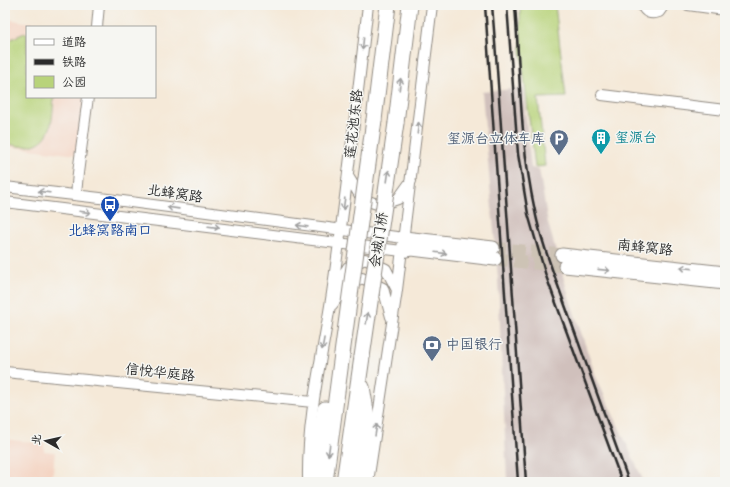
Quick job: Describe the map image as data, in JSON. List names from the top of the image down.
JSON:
{
  "streets": {
    "highway": ["莲花池东路", "会城门桥"],
    "main road": ["南蜂窝路"],
    "street": ["北蜂窝路", "信悦华庭路"]
  },
  "crossings": [
    ["莲花池东路", "北蜂窝路"],
    ["莲花池东路", "会城门桥"]
  ],
  "places": {
    "building": ["玺源台"],
    "parking": ["玺源台立体车库"],
    "bus stop": ["北蜂窝路南口"],
    "bank": ["中国银行"]
  },
  "legend": ["道路", "铁路", "公园"],
  "north": "left"
}
